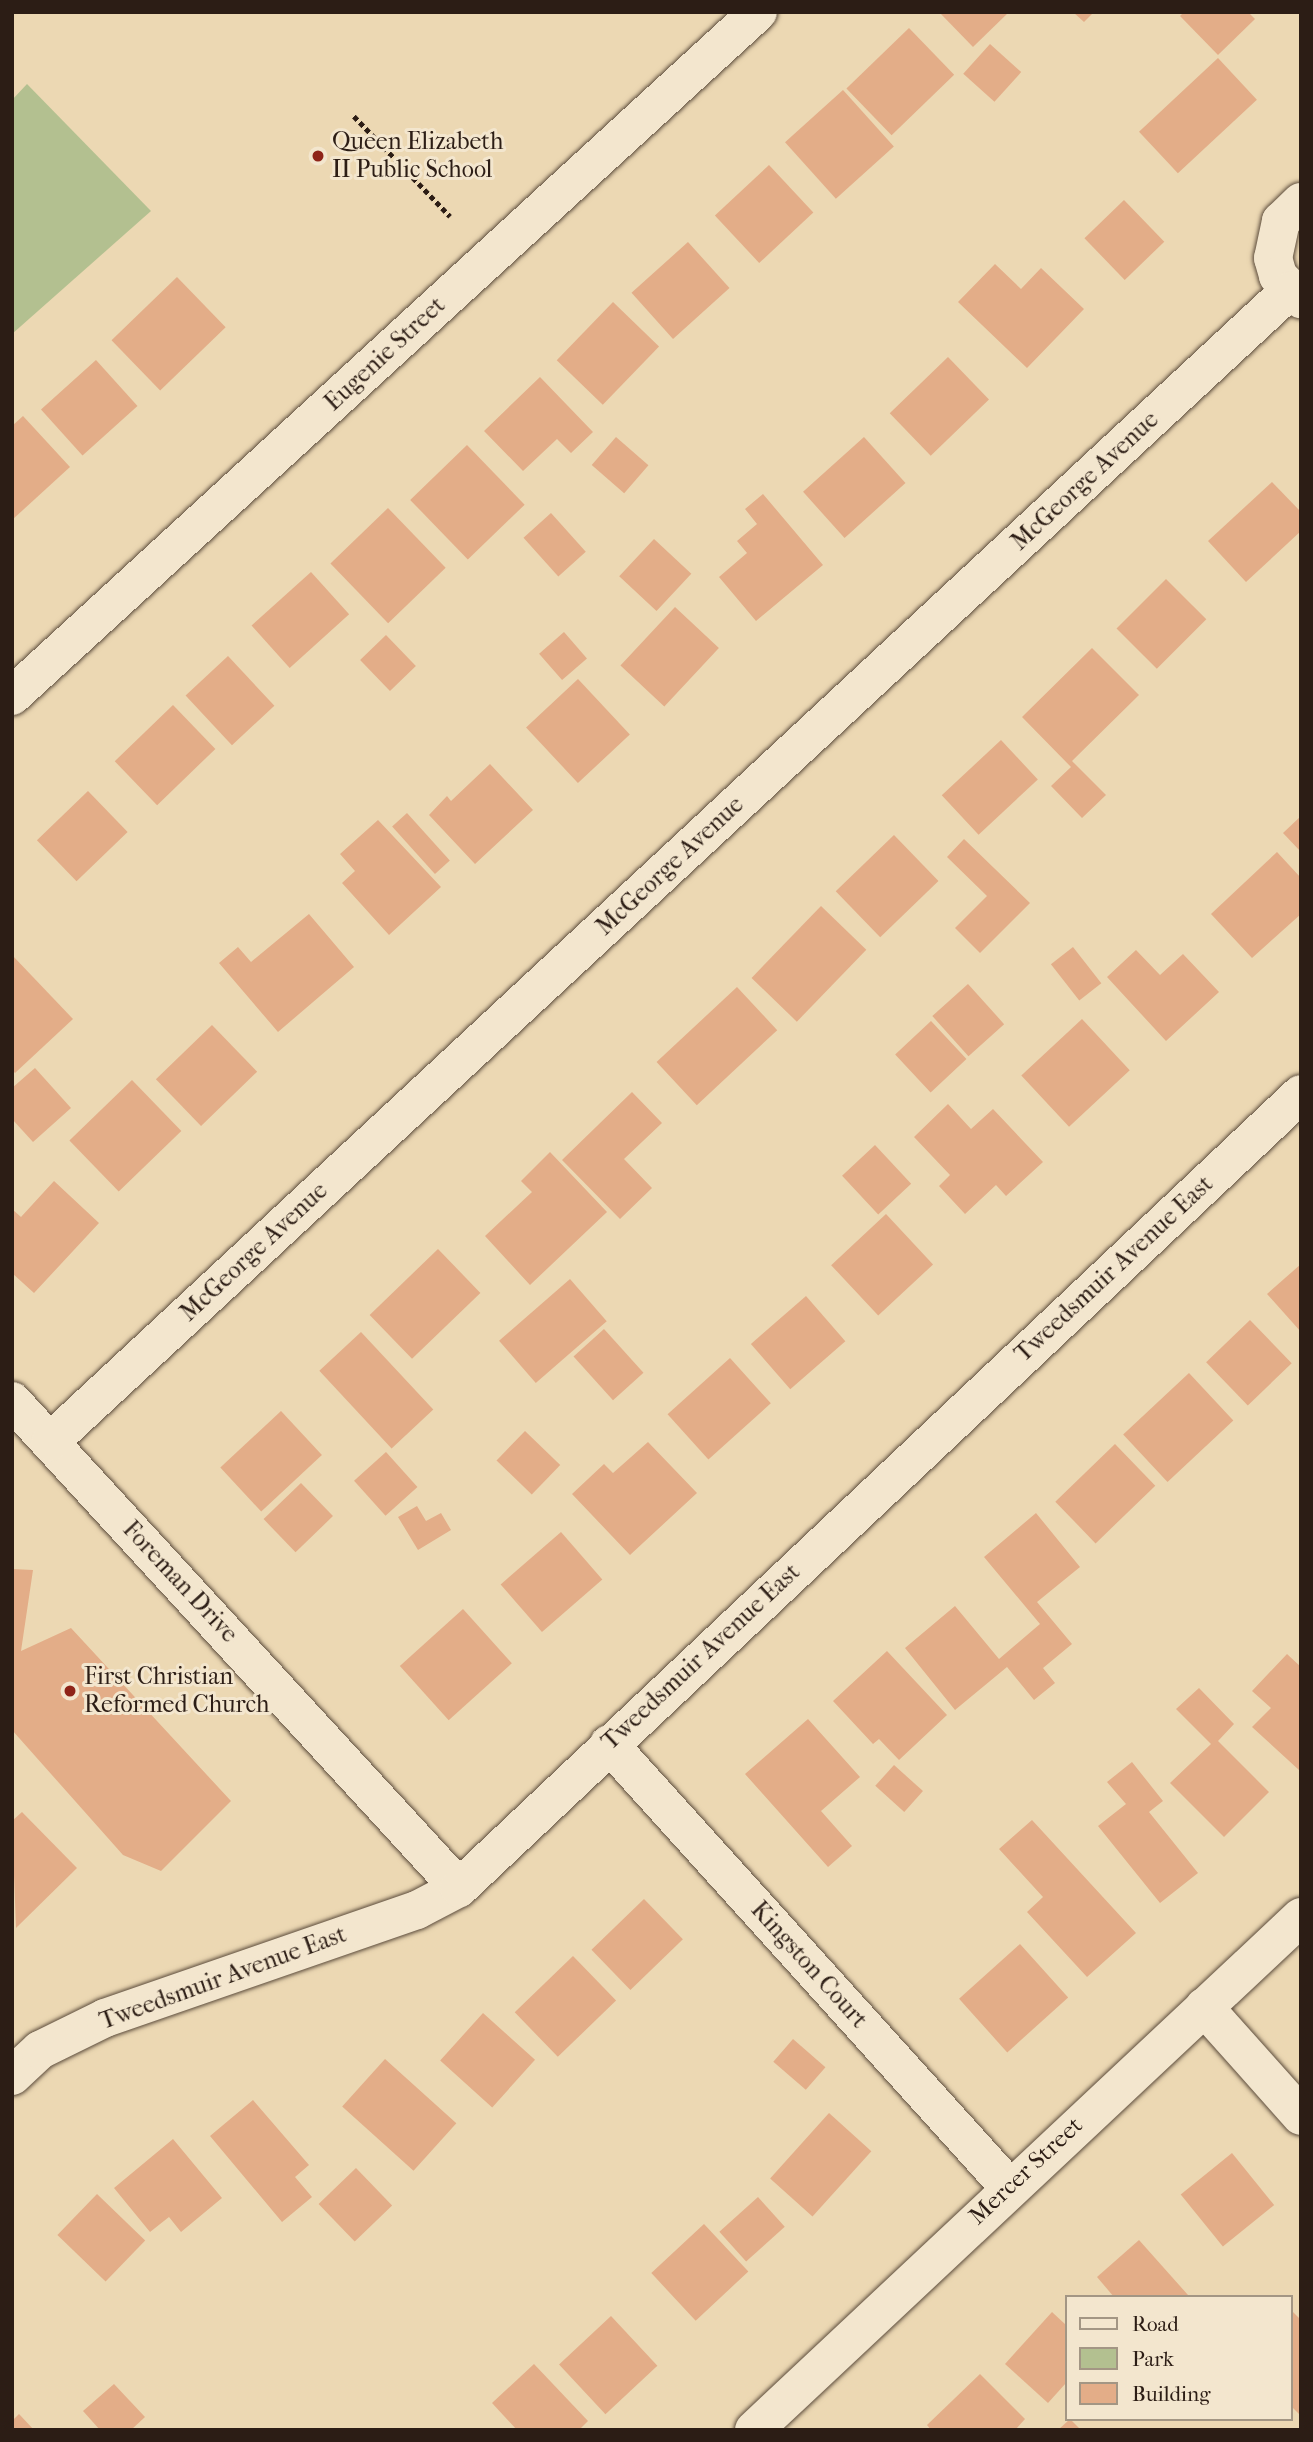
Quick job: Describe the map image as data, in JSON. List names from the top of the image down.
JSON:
{
  "streets": {
    "street": [
      "Eugenie Street",
      "McGeorge Avenue",
      "Tweedsmuir Avenue East",
      "Foreman Drive",
      "Kingston Court",
      "Mercer Street"
    ]
  },
  "crossings": [
    ["McGeorge Avenue", "Foreman Drive"],
    ["Tweedsmuir Avenue East", "Foreman Drive"],
    ["Tweedsmuir Avenue East", "Kingston Court"],
    ["Kingston Court", "Mercer Street"]
  ],
  "places": ["Queen Elizabeth II Public School", "First Christian Reformed Church"],
  "legend": ["Road", "Park", "Building"]
}
